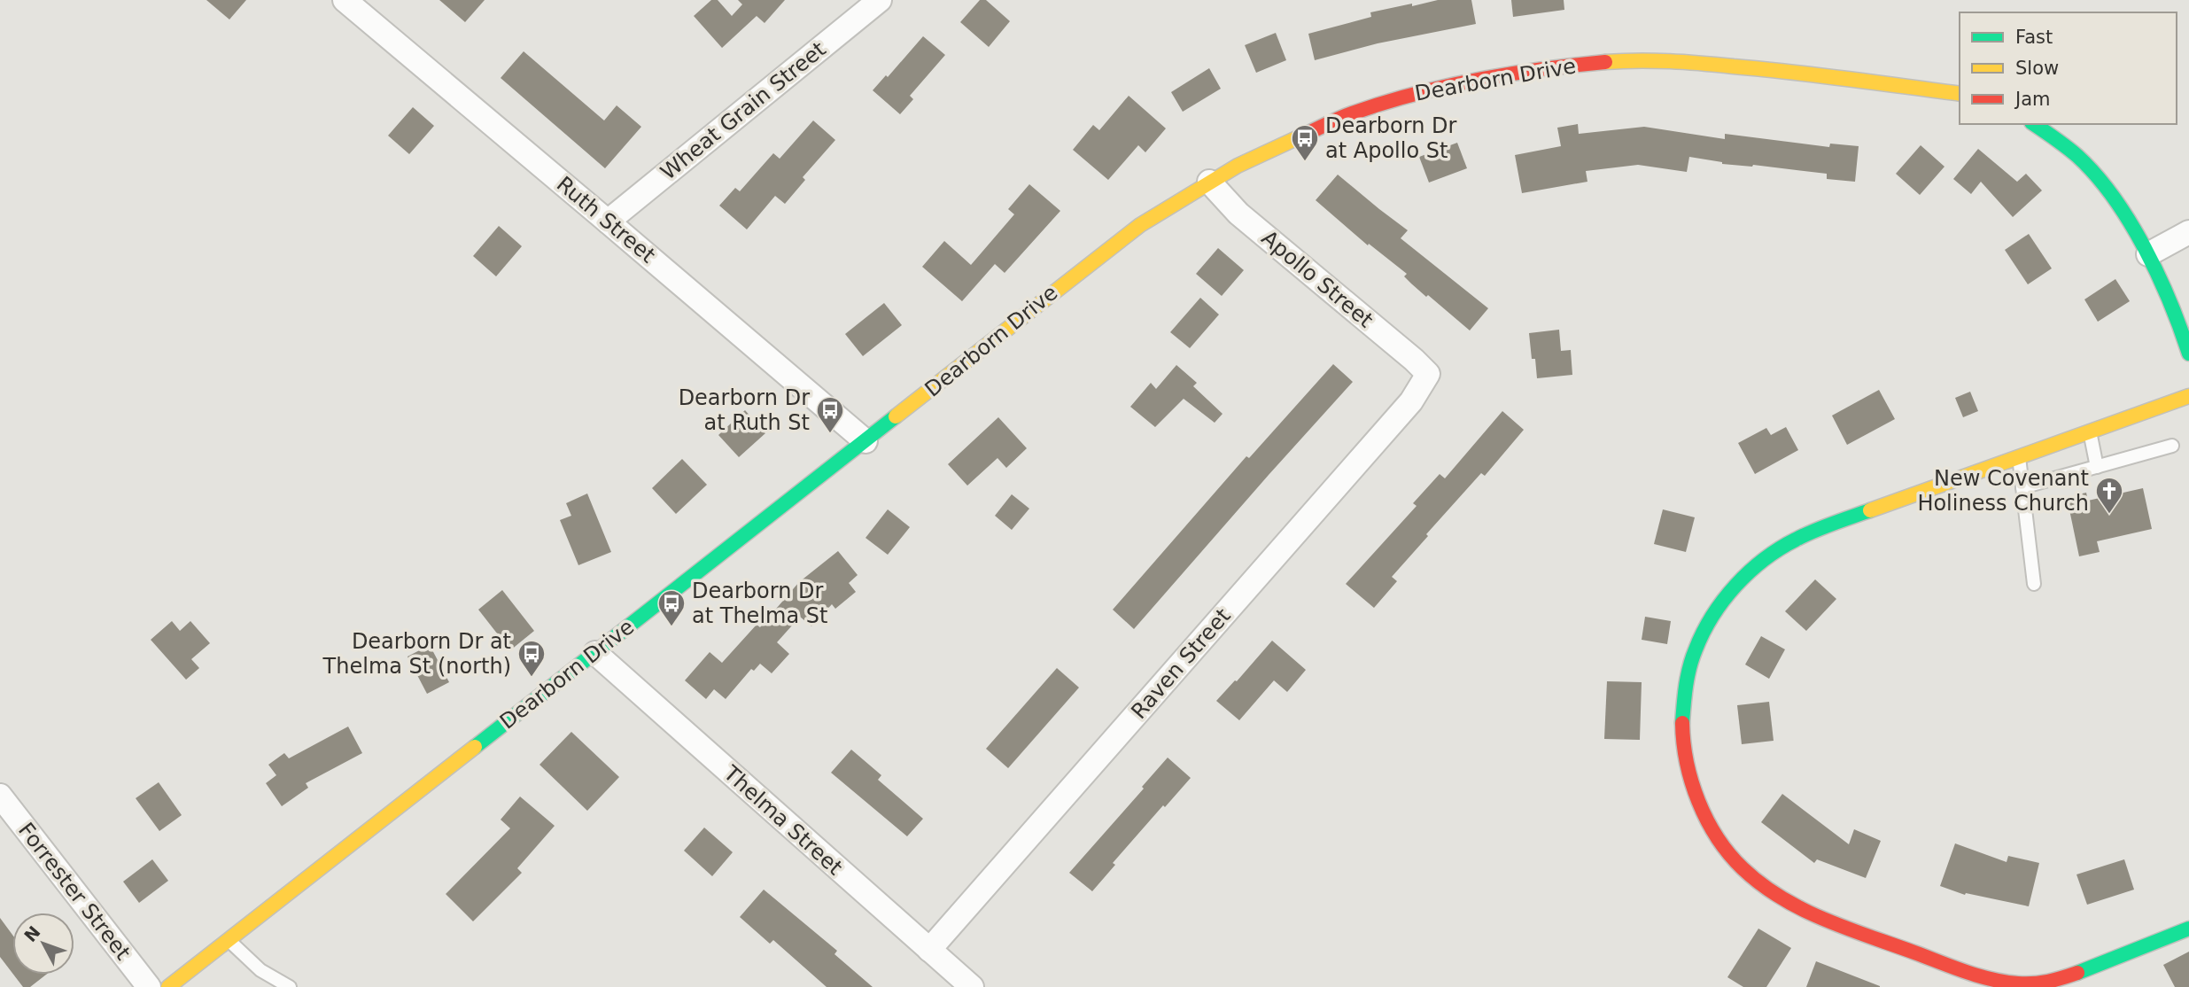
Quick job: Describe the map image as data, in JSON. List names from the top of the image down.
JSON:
{
  "streets": {
    "street": [
      "Dearborn Drive",
      "Wheat Grain Street",
      "Ruth Street",
      "Apollo Street",
      "Raven Street",
      "Thelma Street",
      "Forrester Street"
    ]
  },
  "crossings": [
    ["Dearborn Drive", "Ruth Street"],
    ["Dearborn Drive", "Apollo Street"],
    ["Dearborn Drive", "Thelma Street"],
    ["Wheat Grain Street", "Ruth Street"],
    ["Apollo Street", "Raven Street"],
    ["Raven Street", "Thelma Street"]
  ],
  "places": {
    "bus stop": [
      "Dearborn Dr at Apollo St",
      "Dearborn Dr at Ruth St",
      "Dearborn Dr at Thelma St",
      "Dearborn Dr at Thelma St (north)"
    ],
    "church": ["New Covenant Holiness Church"]
  },
  "legend": ["Fast", "Slow", "Jam"],
  "north": "top left"
}
